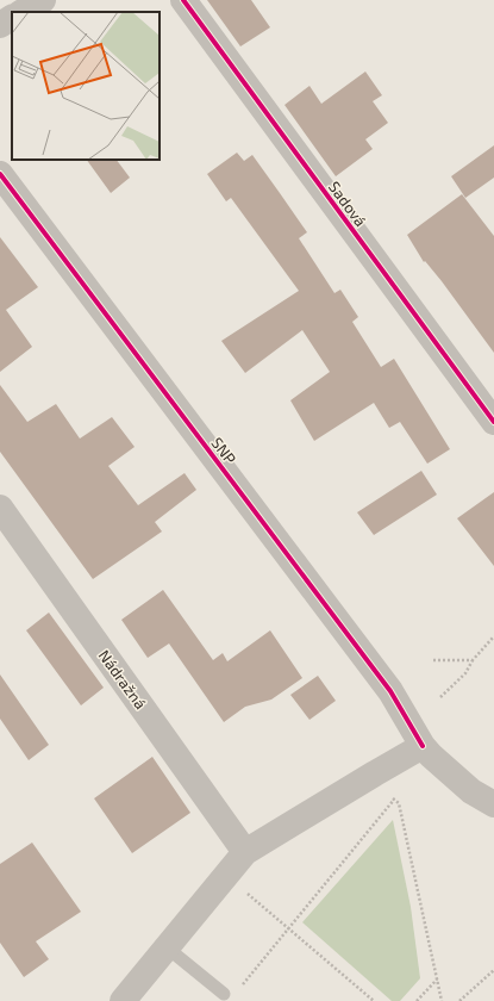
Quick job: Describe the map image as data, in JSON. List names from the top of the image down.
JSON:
{
  "streets": {
    "street": ["Sadová", "SNP", "Nádražná"]
  }
}
